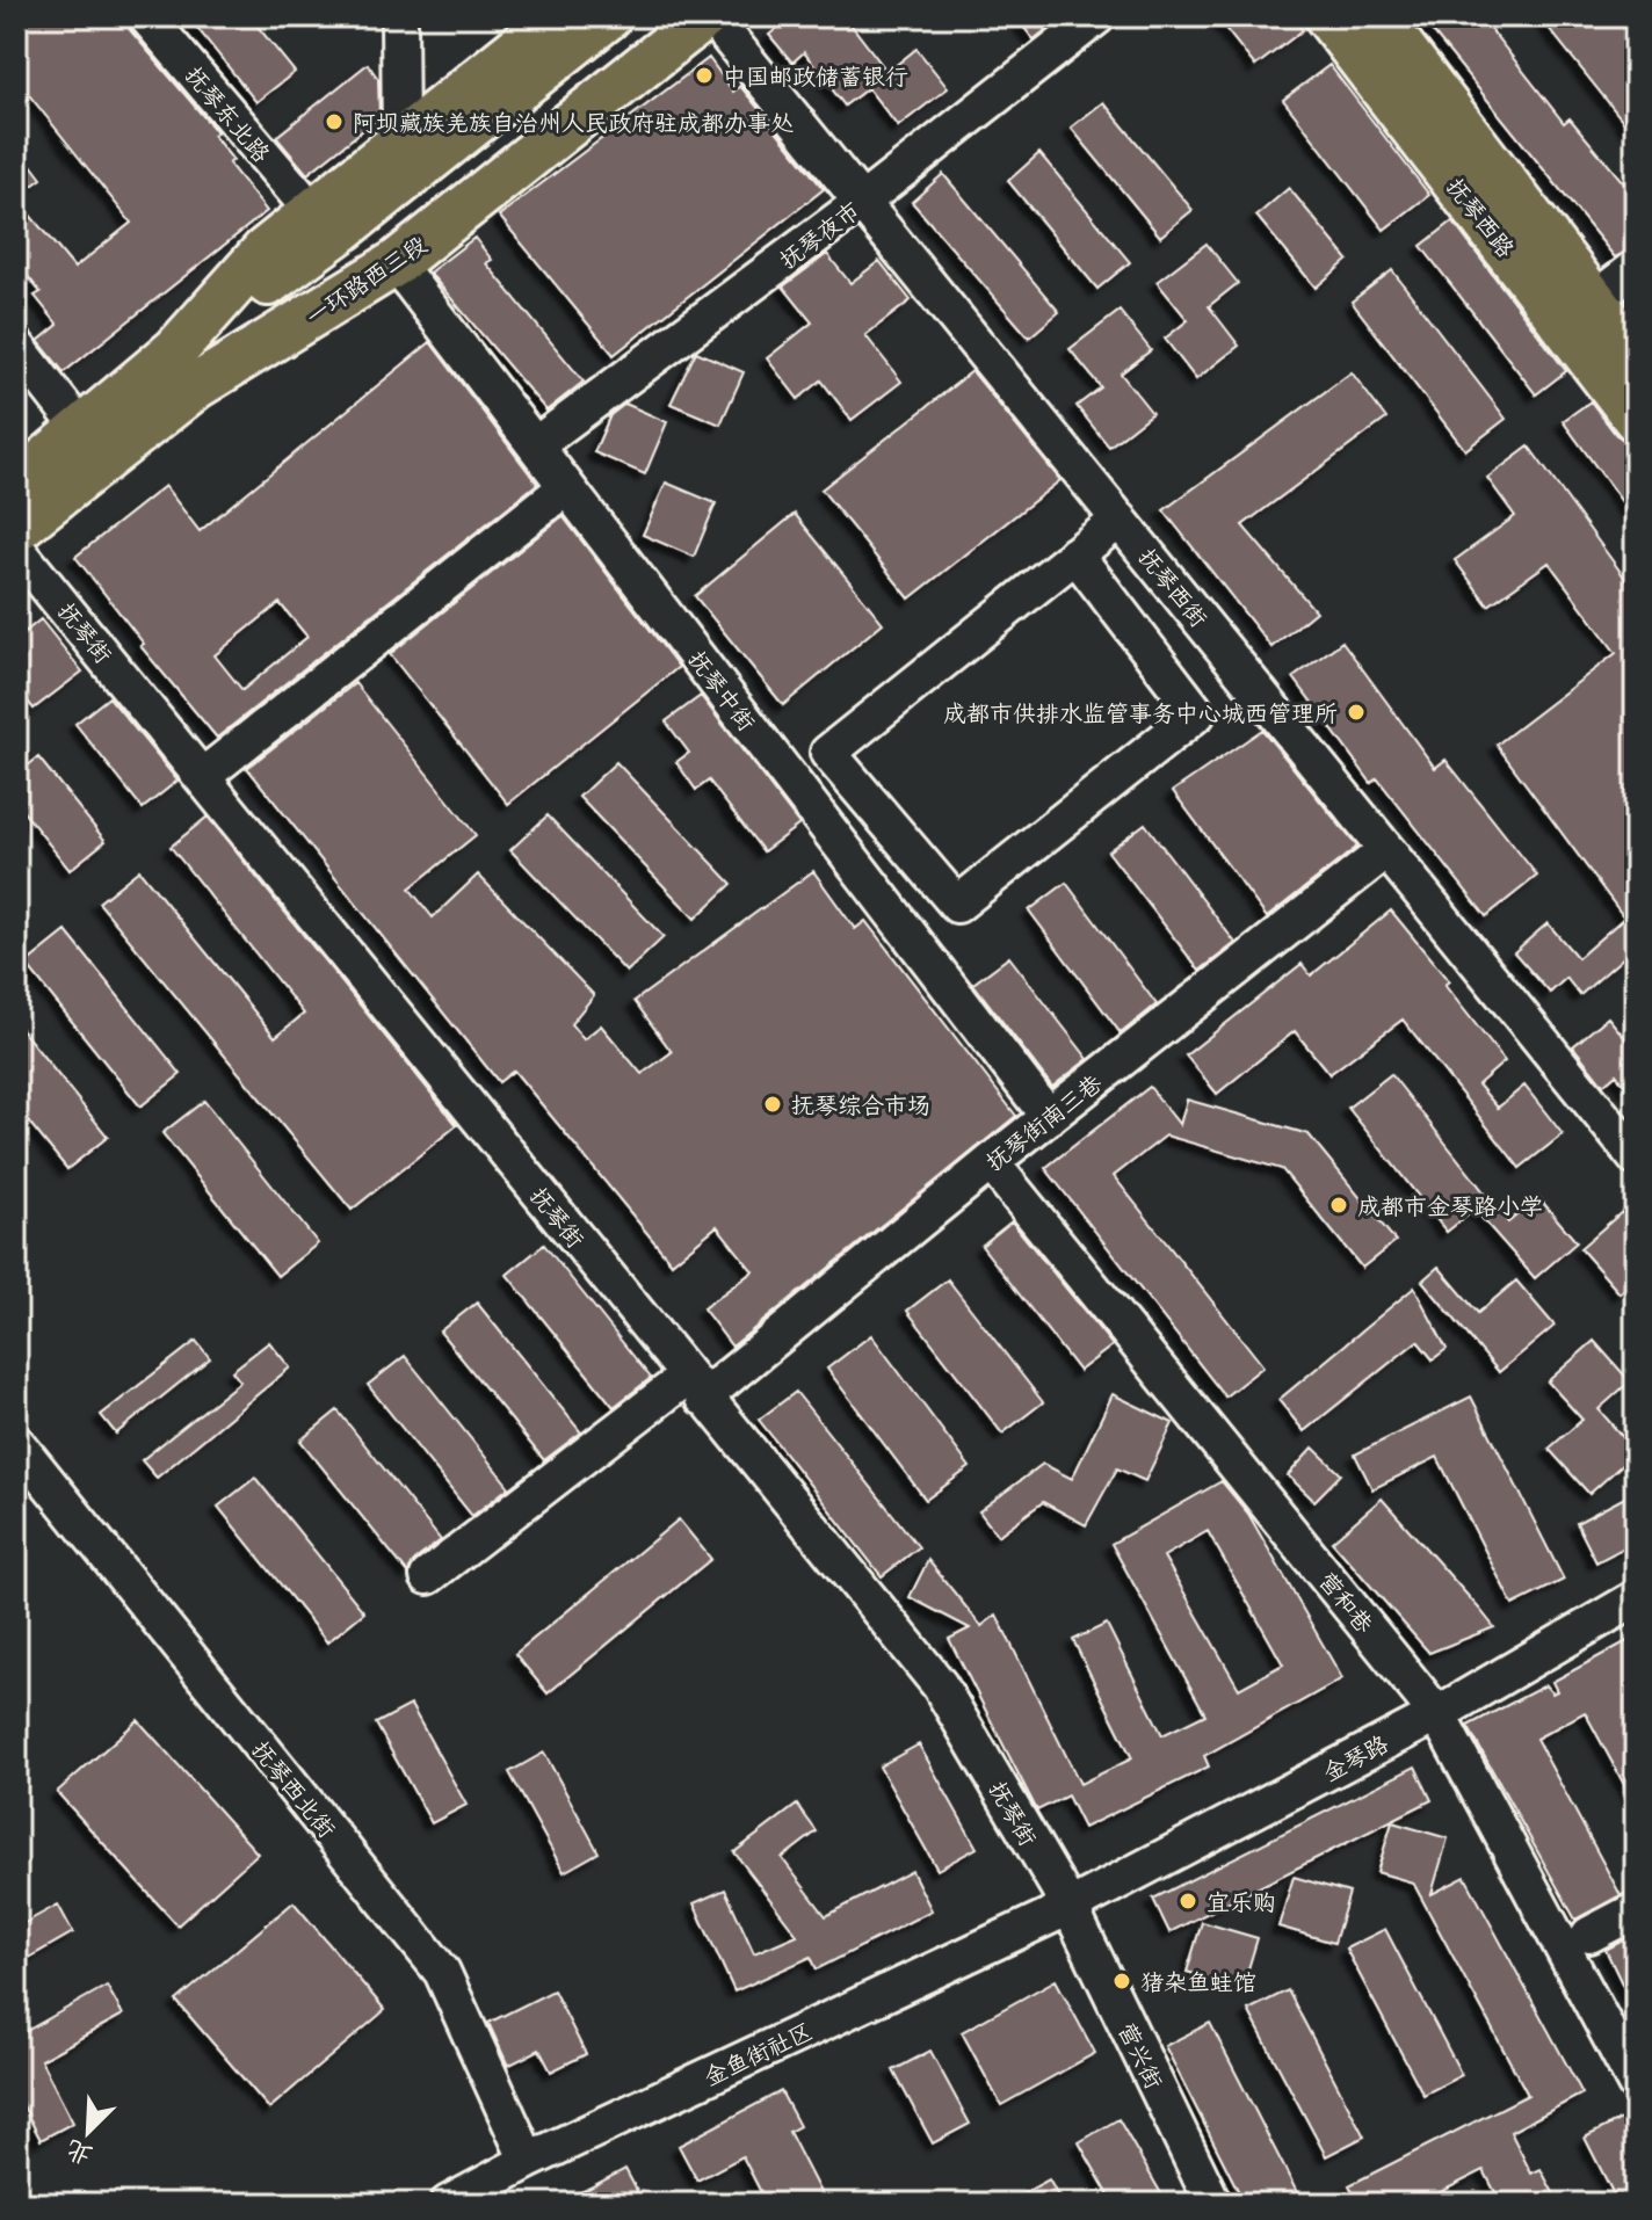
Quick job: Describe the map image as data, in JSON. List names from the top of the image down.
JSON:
{
  "streets": {
    "main road": ["抚琴西路", "一环路西三段"],
    "street": [
      "抚琴东北路",
      "抚琴夜市",
      "抚琴西街",
      "抚琴街",
      "抚琴中街",
      "抚琴街南三巷",
      "营和巷",
      "金琴路",
      "抚琴西北街",
      "金鱼街社区",
      "营兴街"
    ]
  },
  "crossings": [
    ["抚琴东北路", "一环路西三段"],
    ["抚琴东北路", "抚琴中街"],
    ["抚琴夜市", "抚琴西街"],
    ["抚琴夜市", "抚琴中街"],
    ["一环路西三段", "抚琴西街"],
    ["一环路西三段", "抚琴中街"],
    ["抚琴西街", "抚琴街南三巷"],
    ["抚琴街", "抚琴街南三巷"],
    ["抚琴街", "金琴路"],
    ["抚琴街", "金鱼街社区"],
    ["抚琴街", "营兴街"],
    ["抚琴中街", "抚琴街南三巷"],
    ["抚琴街南三巷", "营和巷"],
    ["营和巷", "金琴路"],
    ["金琴路", "金鱼街社区"],
    ["金琴路", "营兴街"],
    ["抚琴西北街", "金鱼街社区"],
    ["金鱼街社区", "营兴街"]
  ],
  "places": [
    "中国邮政储蓄银行",
    "阿坝藏族羌族自治州人民政府驻成都办事处",
    "成都市供排水监管事务中心城西管理所",
    "抚琴综合市场",
    "成都市金琴路小学",
    "宜乐购",
    "猪杂鱼蛙馆"
  ],
  "north": "bottom left"
}
